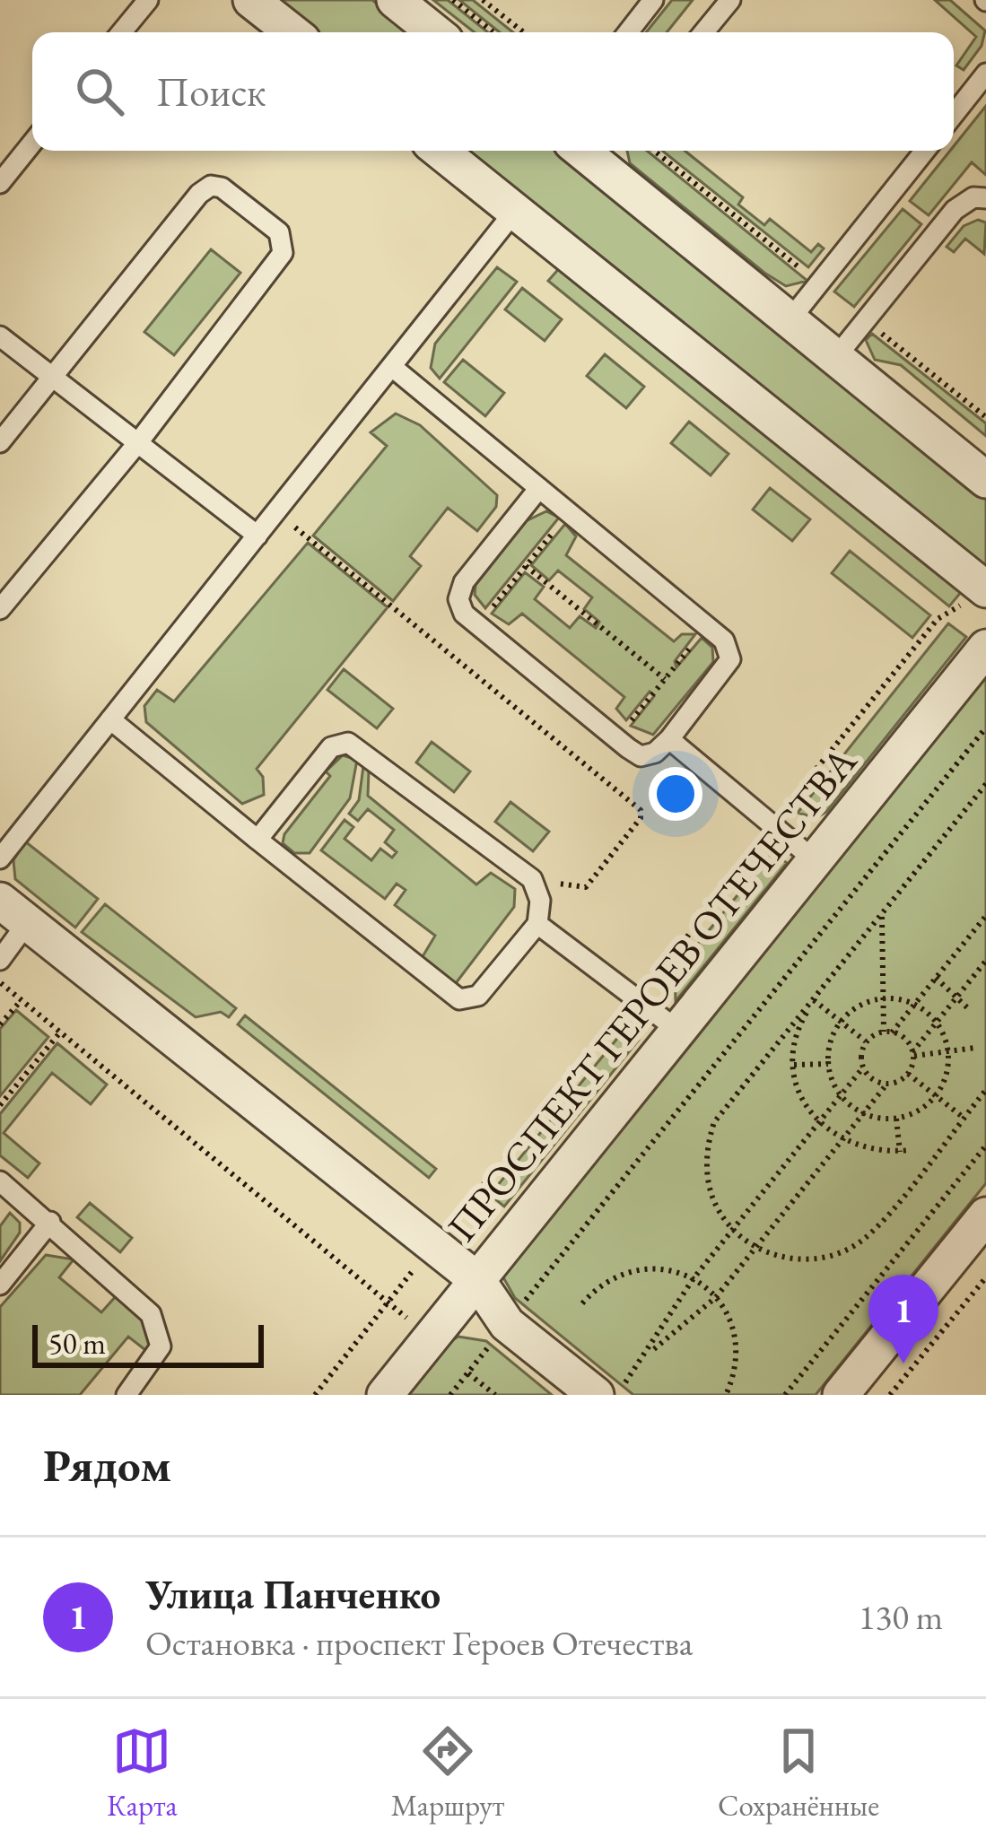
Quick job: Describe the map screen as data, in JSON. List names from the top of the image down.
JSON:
{
  "streets": {
    "street": ["ПРОСПЕКТ ГЕРОЕВ ОТЕЧЕСТВА"]
  },
  "scale_bar": "50 m",
  "page": {
    "search": "Поиск",
    "pins": "1",
    "scale": "50 m",
    "heading": "Рядом",
    "list": [
      {
        "mark": "1",
        "name": "Улица Панченко",
        "note": "Остановка · проспект Героев Отечества",
        "value": "130 m"
      }
    ],
    "nav": ["Карта", "Маршрут", "Сохранённые"]
  }
}
